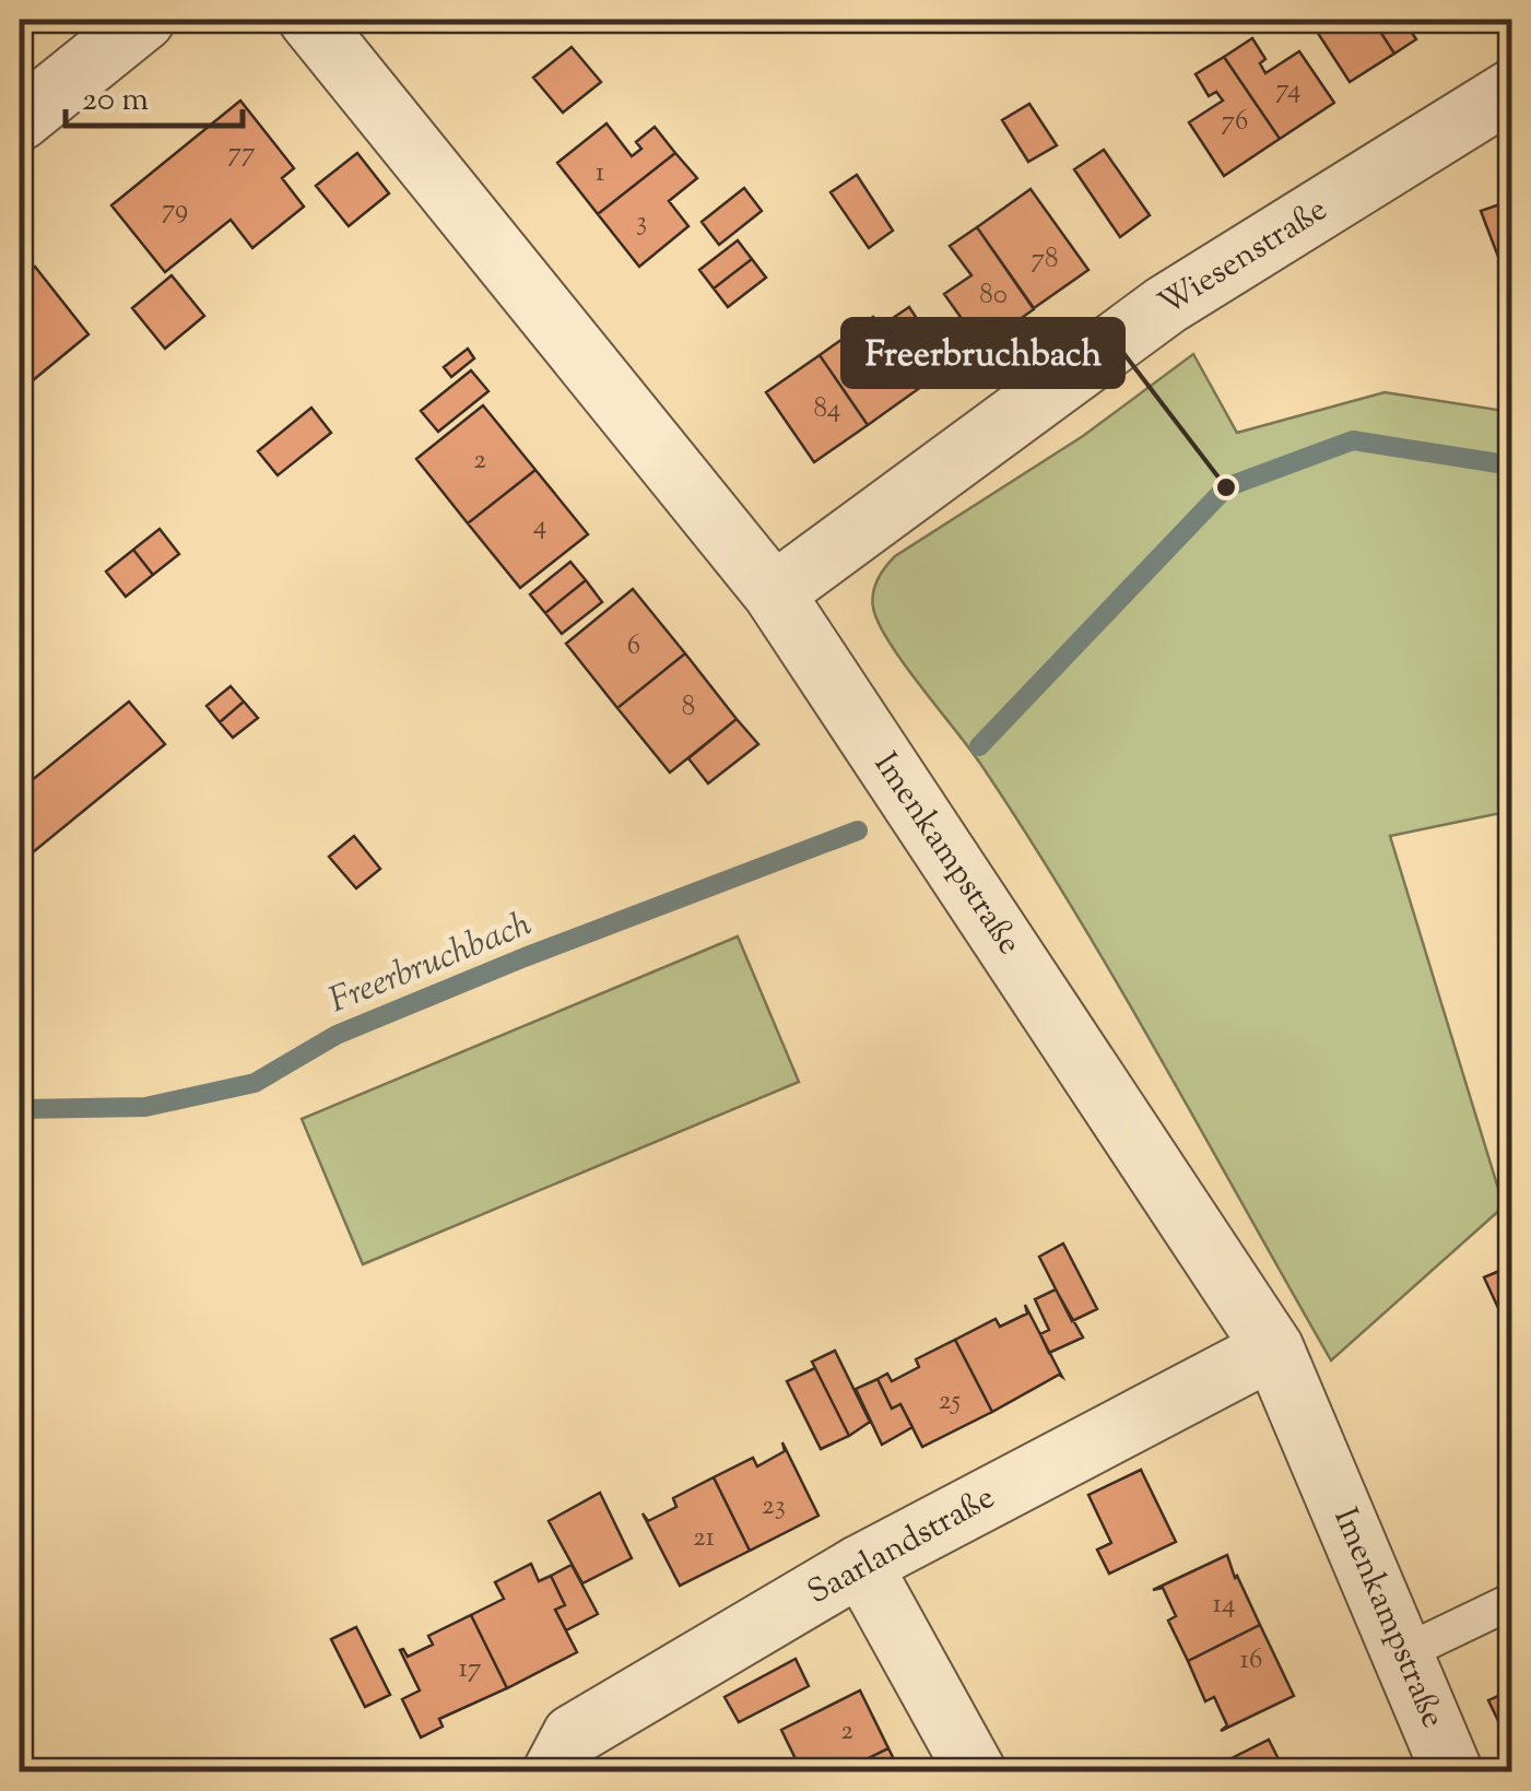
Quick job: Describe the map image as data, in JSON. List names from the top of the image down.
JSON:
{
  "streets": {
    "street": ["Wiesenstraße", "Imenkampstraße", "Saarlandstraße"]
  },
  "crossings": [
    ["Wiesenstraße", "Imenkampstraße"],
    ["Imenkampstraße", "Saarlandstraße"]
  ],
  "water": ["Freerbruchbach"],
  "places": ["Freerbruchbach"],
  "house_numbers": [
    "74",
    "76",
    "77",
    "1",
    "79",
    "3",
    "78",
    "80",
    "84",
    "2",
    "4",
    "6",
    "8",
    "25",
    "23",
    "21",
    "14",
    "16",
    "17",
    "2"
  ],
  "scale_bar": "20 m"
}
